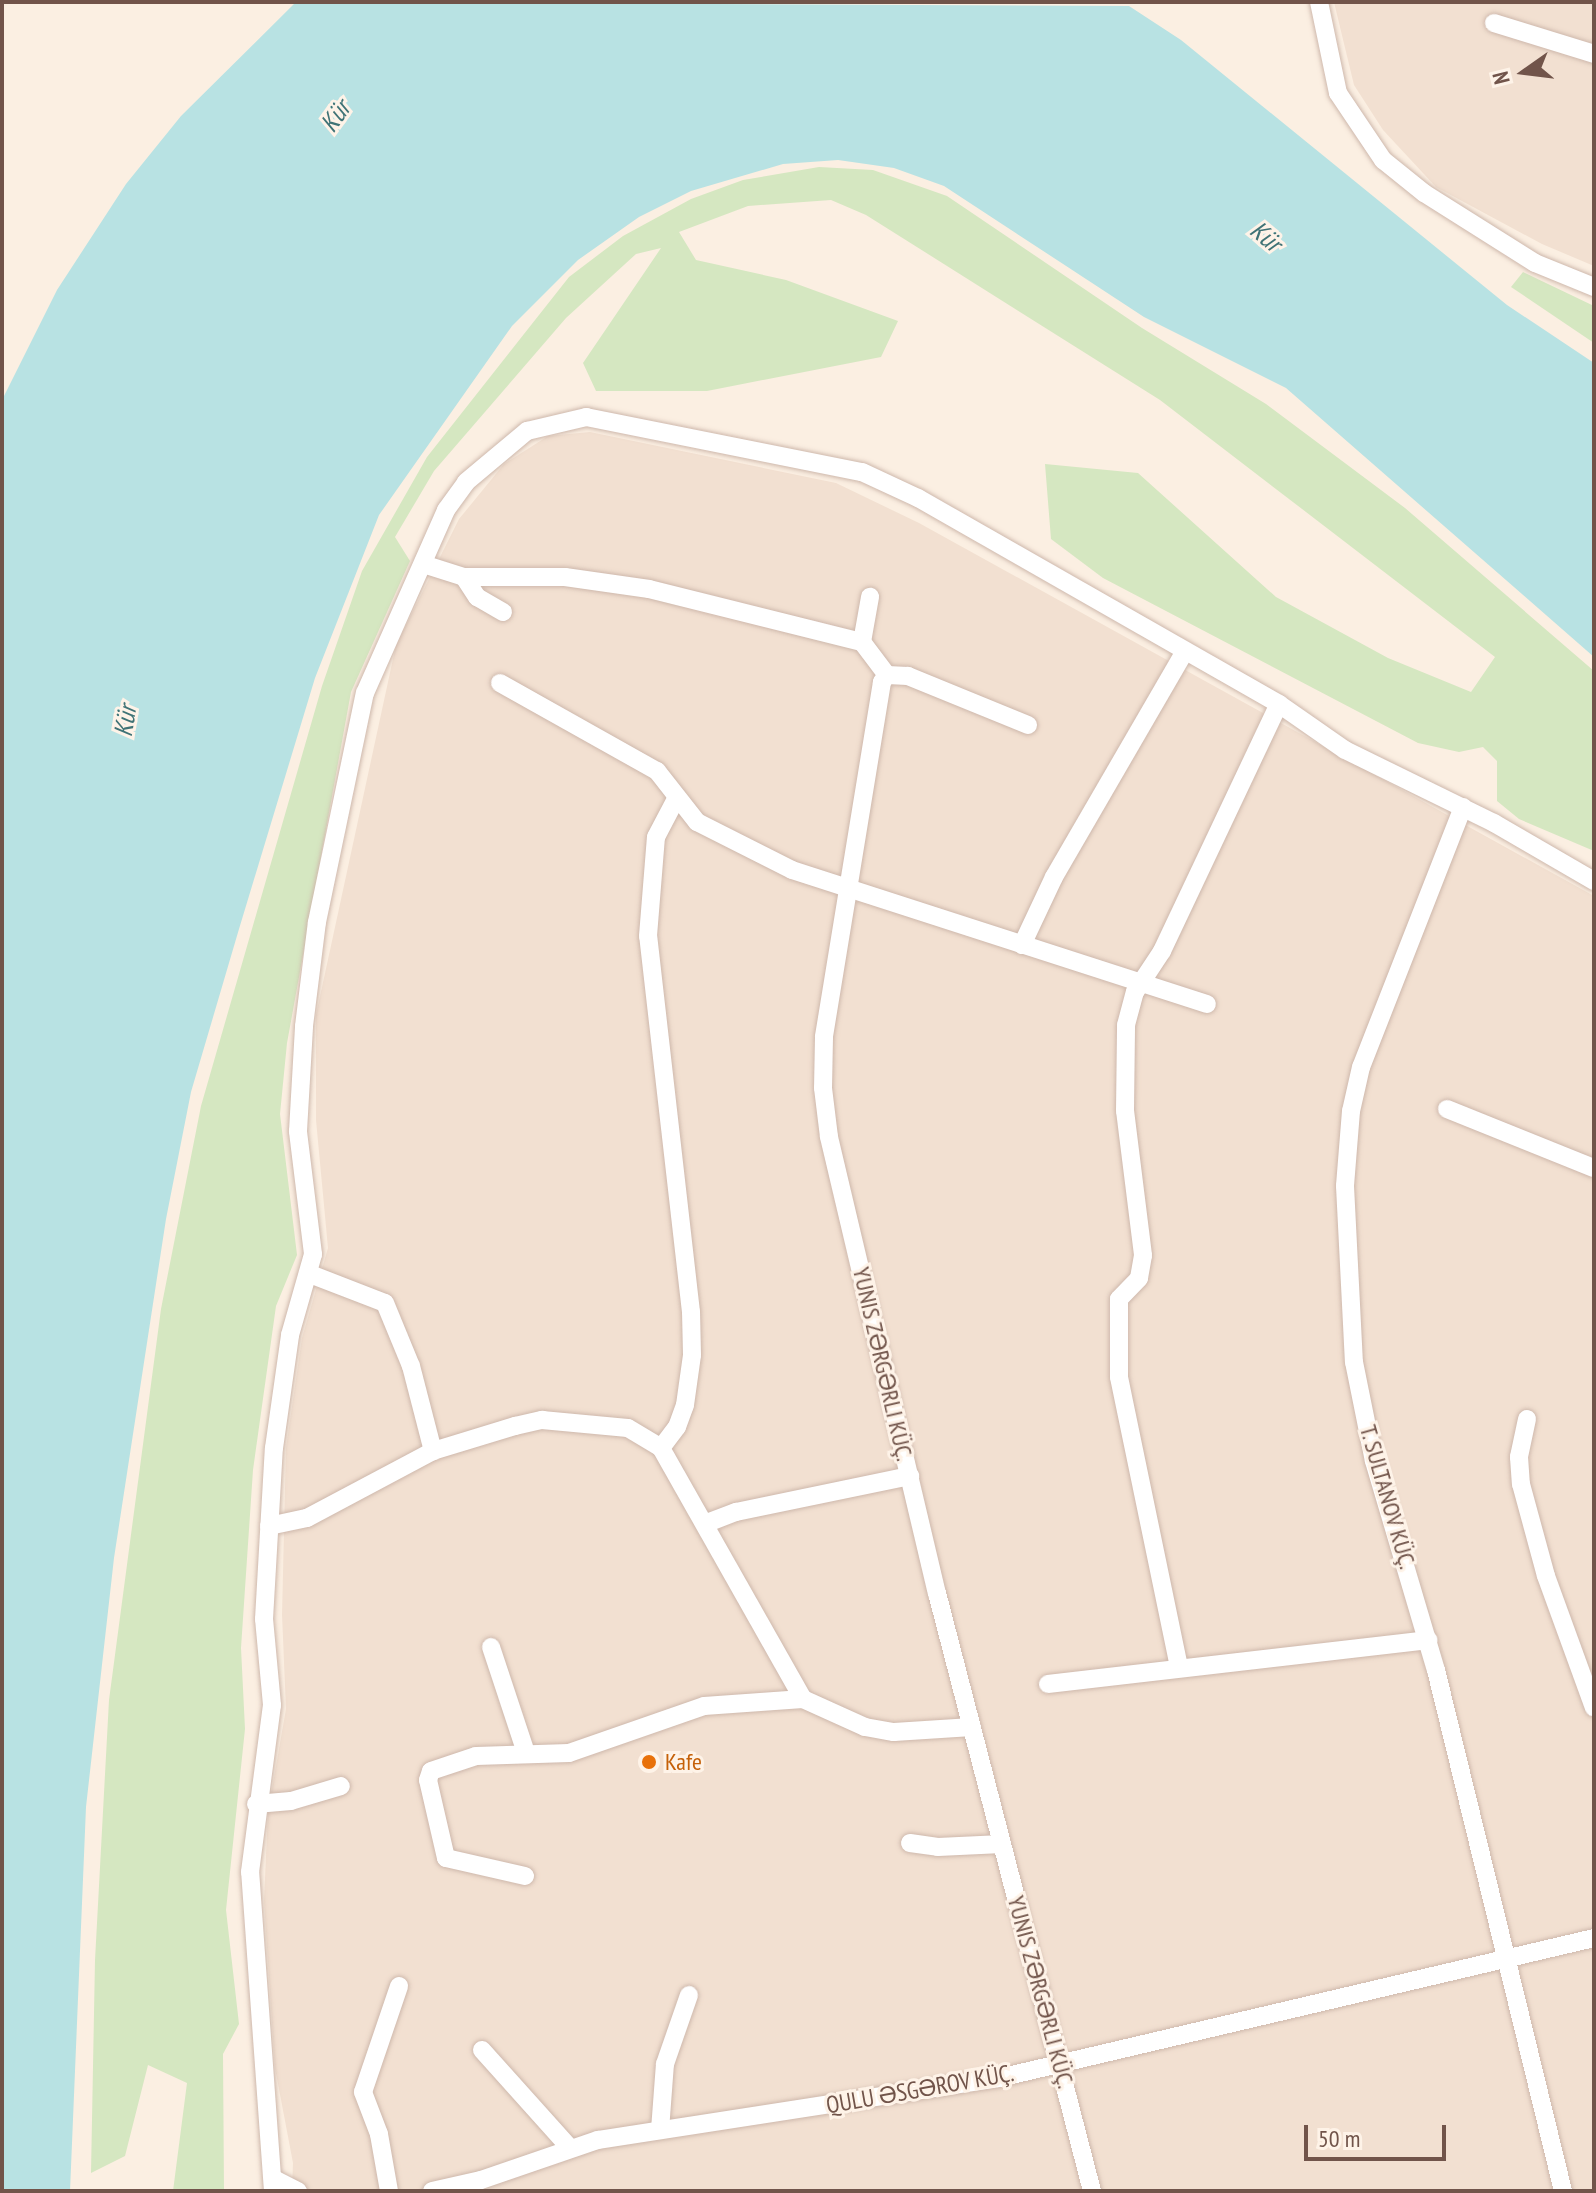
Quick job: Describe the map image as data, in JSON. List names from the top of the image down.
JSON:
{
  "streets": {
    "street": ["YUNIS ZƏRGƏRLI KÜÇ.", "T. SULTANOV KÜÇ.", "QULU ƏSGƏROV KÜÇ."]
  },
  "crossings": [
    ["YUNIS ZƏRGƏRLI KÜÇ.", "QULU ƏSGƏROV KÜÇ."],
    ["T. SULTANOV KÜÇ.", "QULU ƏSGƏROV KÜÇ."]
  ],
  "water": ["Kür"],
  "places": ["Kafe"],
  "scale_bar": "50 m",
  "north": "left"
}
